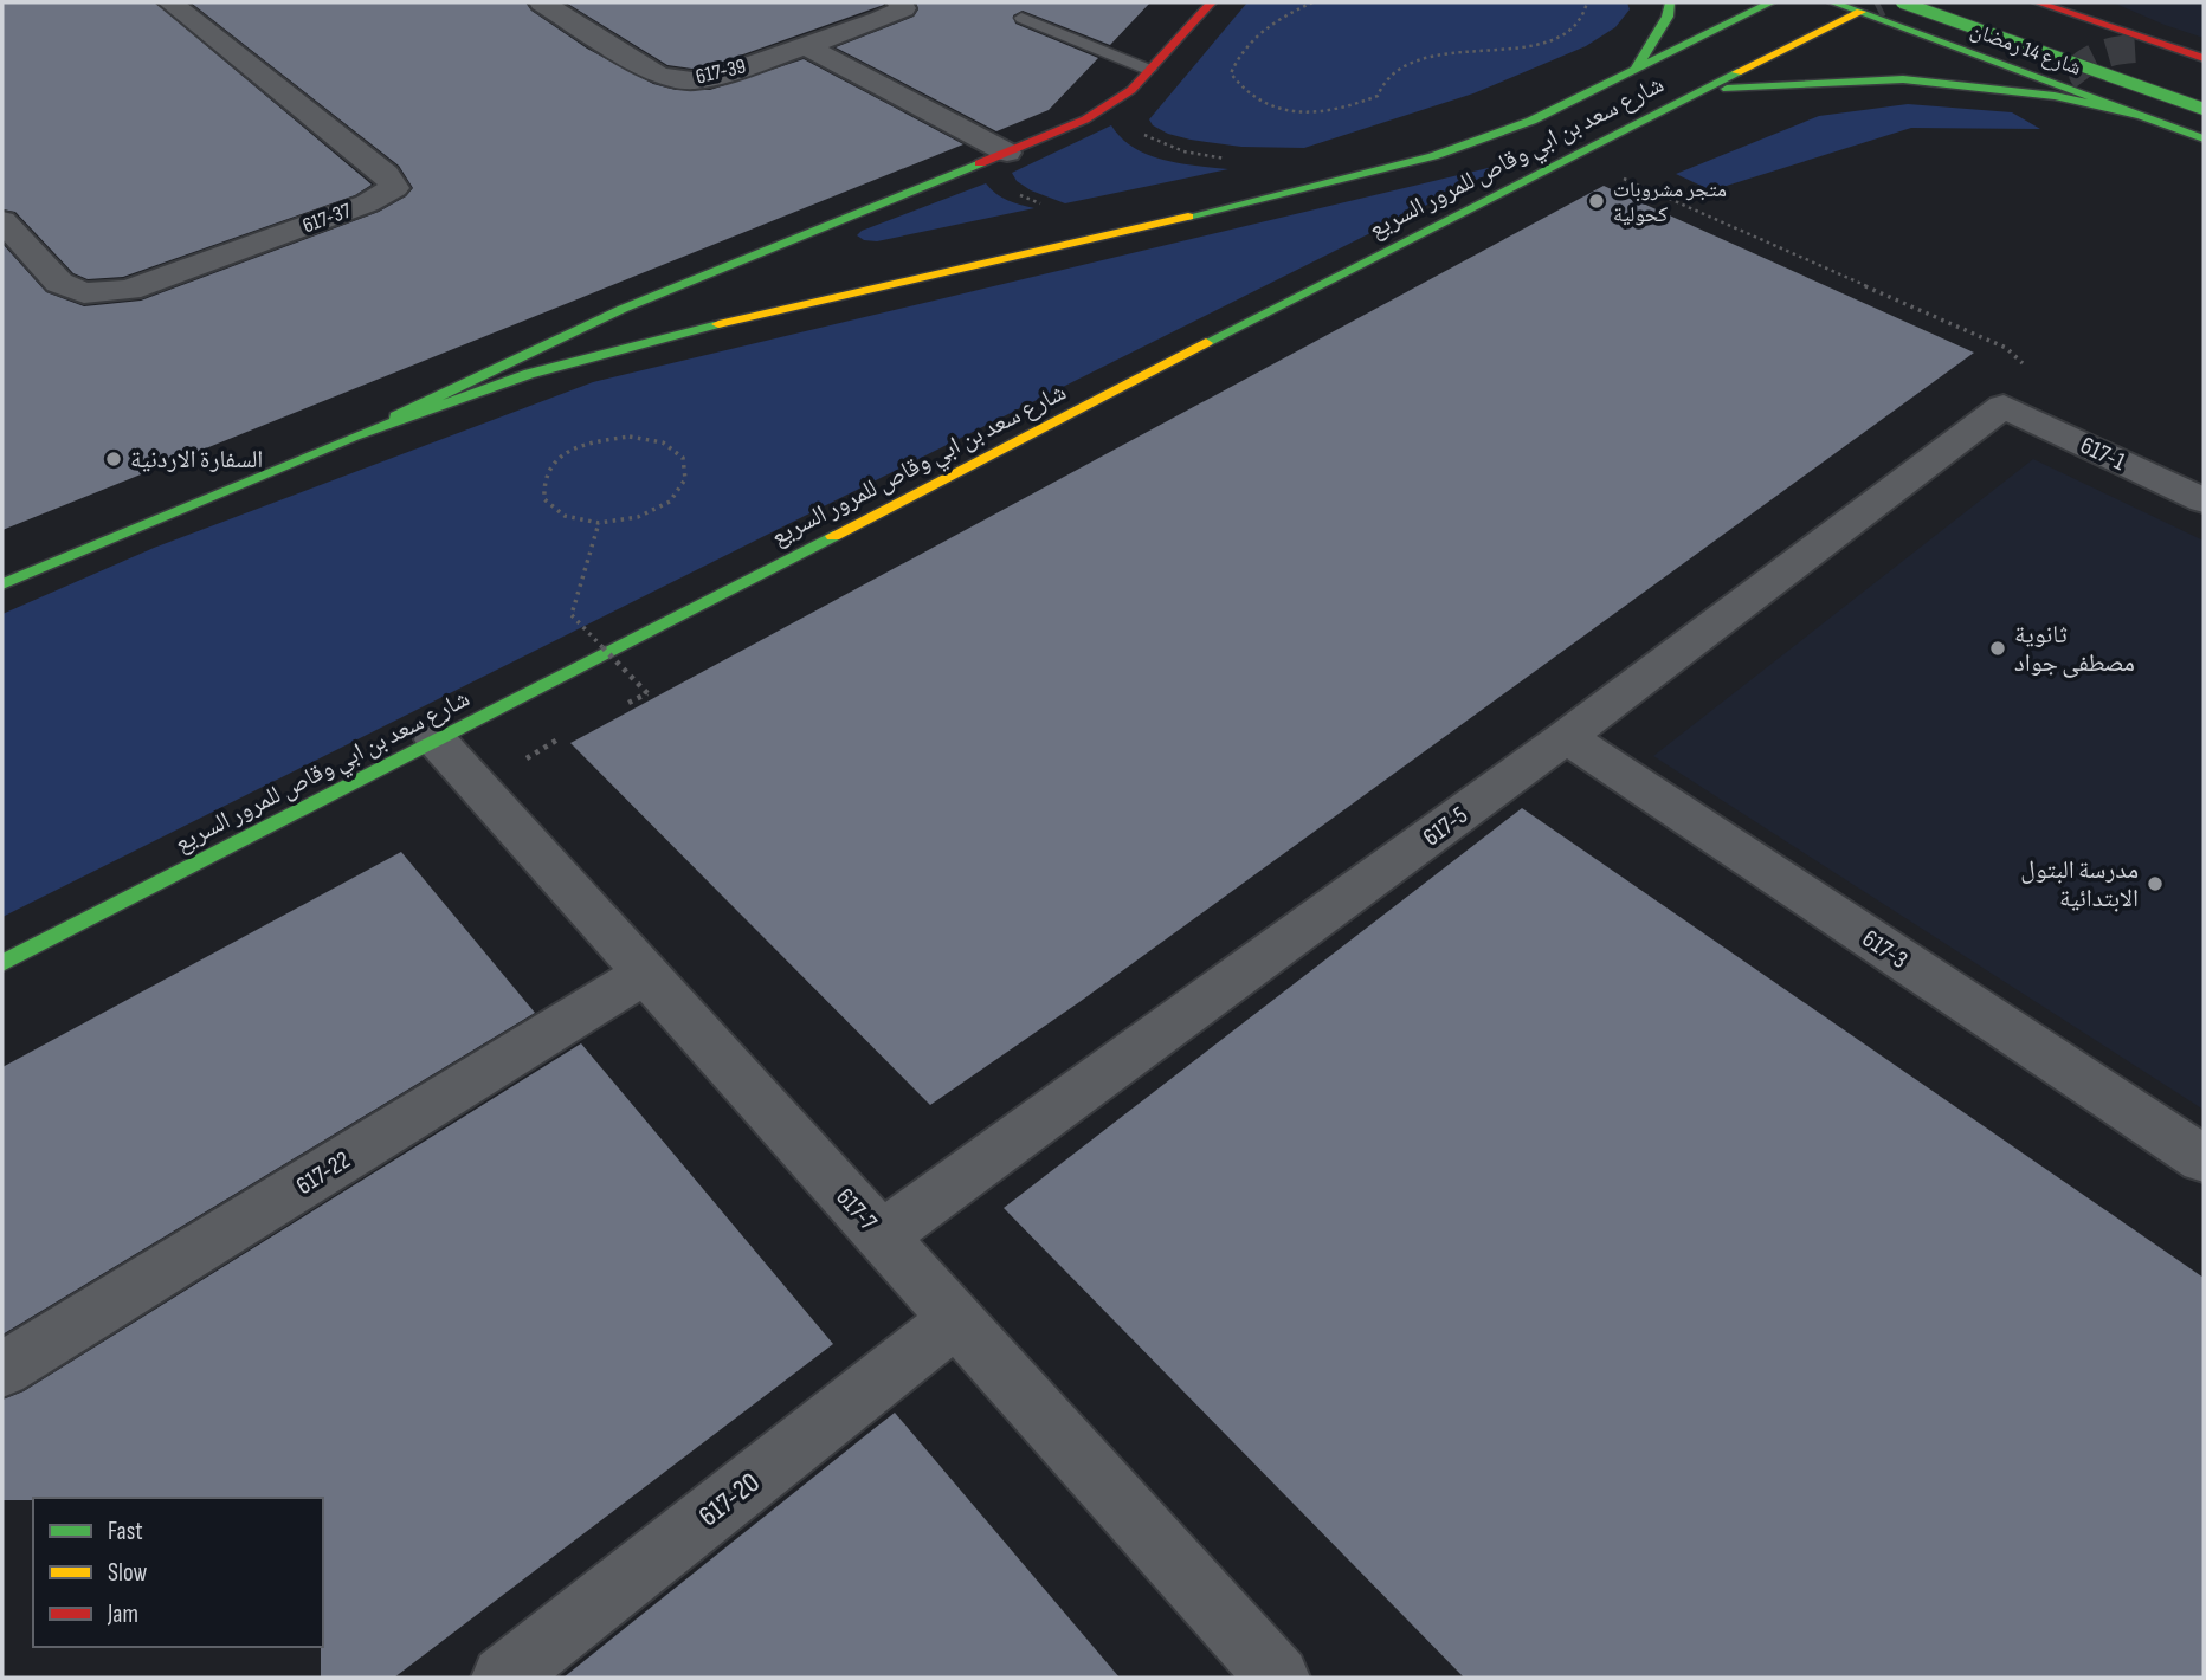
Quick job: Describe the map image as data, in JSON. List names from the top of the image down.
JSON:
{
  "streets": {
    "main road": ["شارع 14 رمضان", "شارع سعد بن ابي وقاص للمرور السريع"],
    "street": [
      "617-39",
      "617-37",
      "617-1",
      "617-5",
      "617-3",
      "617-22",
      "617-7",
      "617-20"
    ]
  },
  "crossings": [
    ["شارع 14 رمضان", "شارع سعد بن ابي وقاص للمرور السريع"],
    ["شارع سعد بن ابي وقاص للمرور السريع", "617-7"],
    ["617-1", "617-5"],
    ["617-5", "617-3"],
    ["617-5", "617-7"],
    ["617-22", "617-7"],
    ["617-7", "617-20"]
  ],
  "places": [
    "متجر مشروبات كحولية",
    "السفارة الاردنية",
    "ثانوية مصطفى جواد",
    "مدرسة البتول الابتدائية"
  ],
  "legend": ["Fast", "Slow", "Jam"]
}
